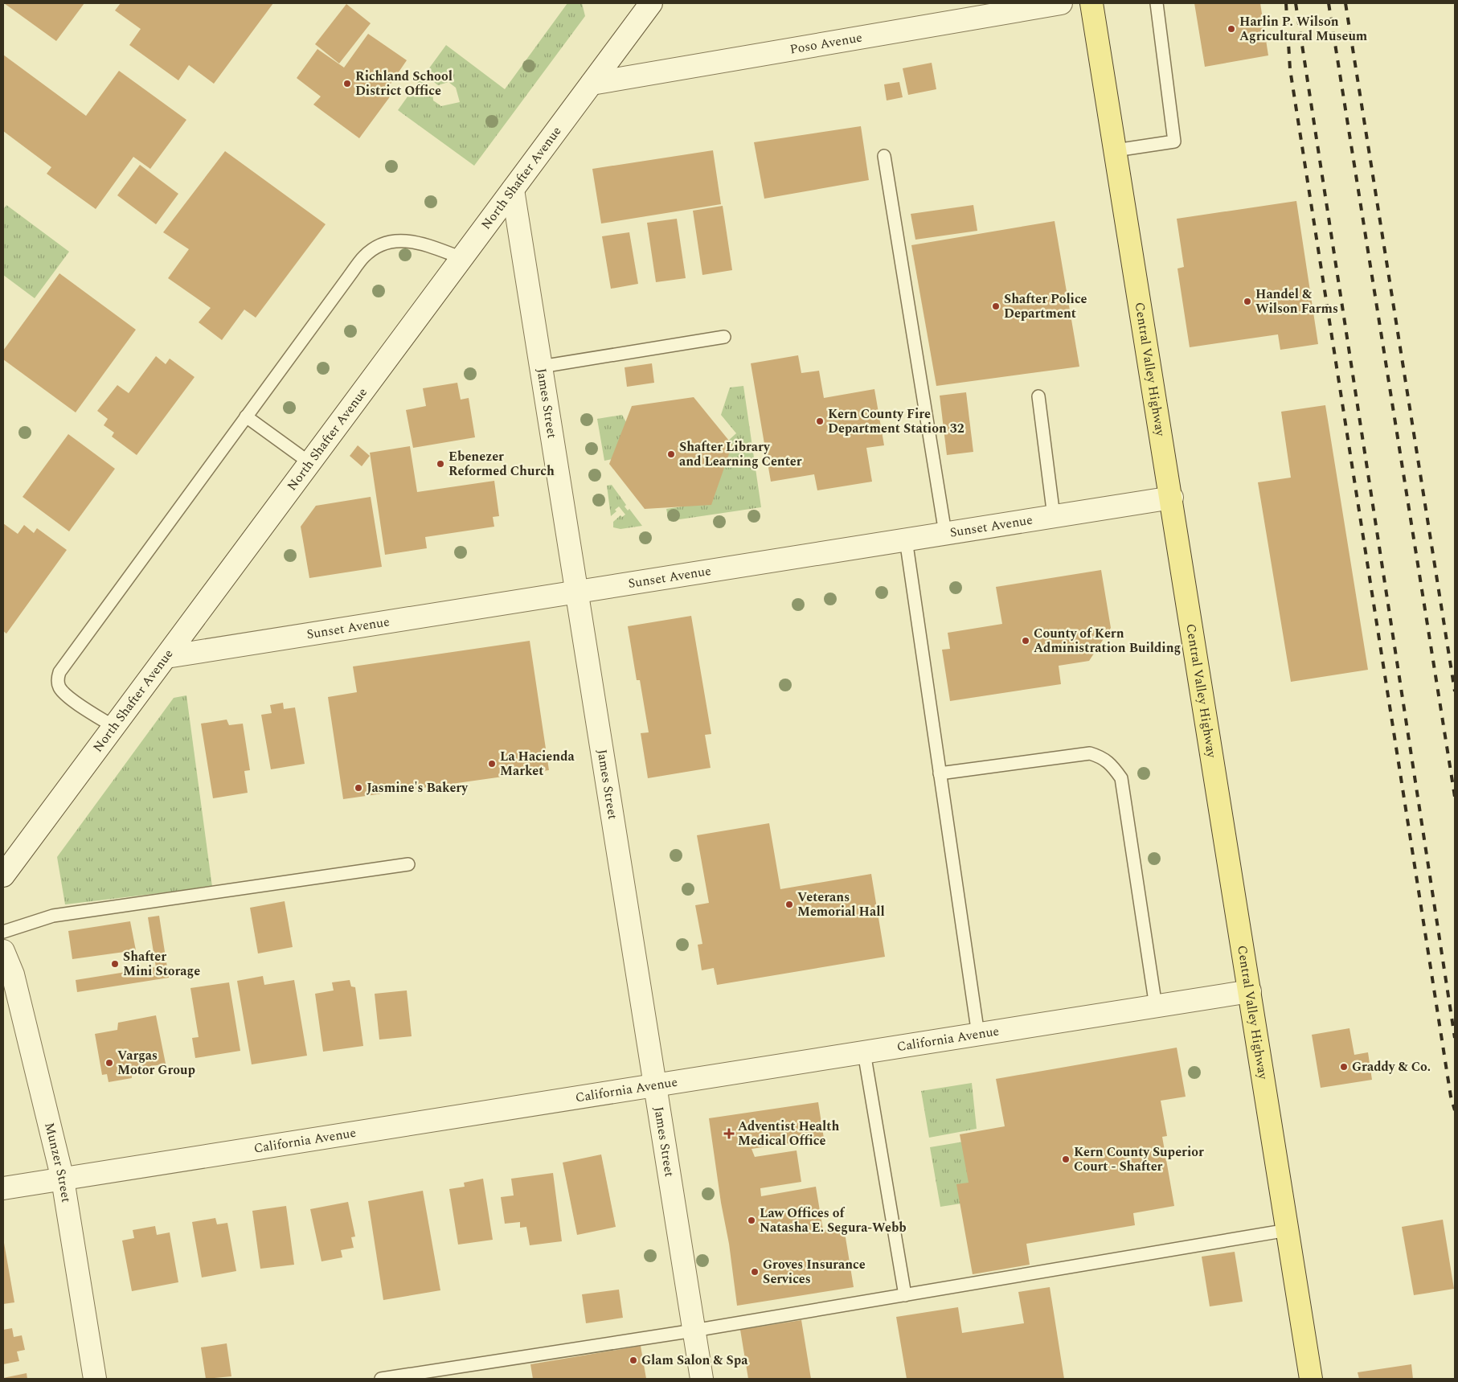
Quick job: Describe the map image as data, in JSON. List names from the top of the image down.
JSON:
{
  "streets": {
    "main road": ["Central Valley Highway"],
    "street": [
      "Poso Avenue",
      "North Shafter Avenue",
      "James Street",
      "Sunset Avenue",
      "California Avenue",
      "Munzer Street"
    ]
  },
  "crossings": [
    ["Poso Avenue", "North Shafter Avenue"],
    ["North Shafter Avenue", "James Street"],
    ["North Shafter Avenue", "Sunset Avenue"],
    ["Central Valley Highway", "Sunset Avenue"],
    ["Central Valley Highway", "California Avenue"],
    ["James Street", "Sunset Avenue"],
    ["James Street", "California Avenue"],
    ["California Avenue", "Munzer Street"]
  ],
  "places": {
    "other": [
      "Harlin P. Wilson Agricultural Museum",
      "Richland School District Office",
      "Handel & Wilson Farms",
      "Shafter Police Department",
      "Kern County Fire Department Station 32",
      "Shafter Library and Learning Center",
      "Ebenezer Reformed Church",
      "County of Kern Administration Building",
      "La Hacienda Market",
      "Jasmine's Bakery",
      "Veterans Memorial Hall",
      "Shafter Mini Storage",
      "Vargas Motor Group",
      "Graddy & Co.",
      "Kern County Superior Court - Shafter",
      "Law Offices of Natasha E. Segura-Webb",
      "Groves Insurance Services",
      "Glam Salon & Spa"
    ],
    "health": ["Adventist Health Medical Office"]
  }
}
